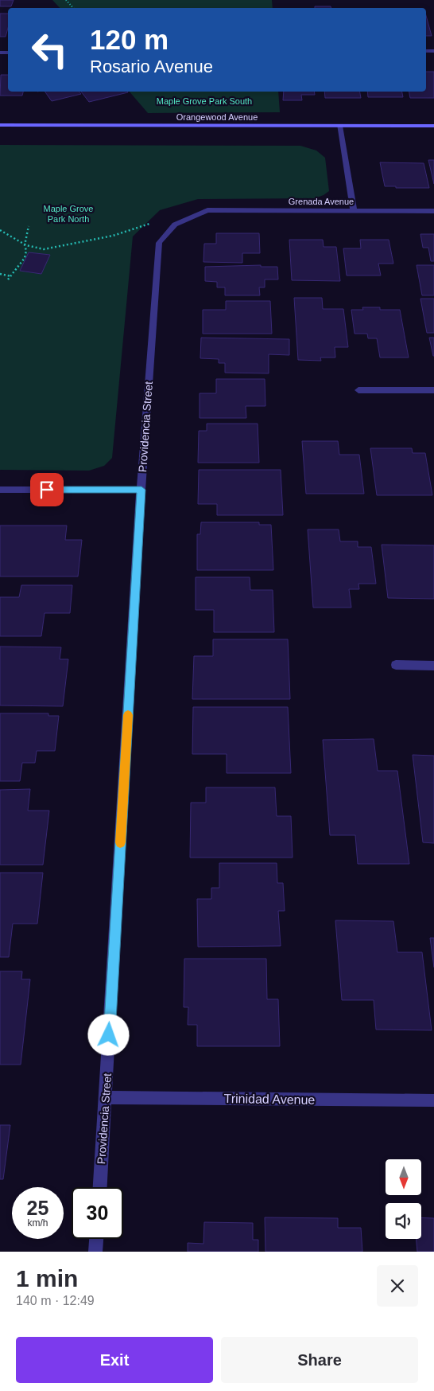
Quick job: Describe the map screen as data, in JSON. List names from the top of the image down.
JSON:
{
  "streets": {
    "street": [
      "Orangewood Avenue",
      "Grenada Avenue",
      "Providencia Street",
      "Trinidad Avenue"
    ]
  },
  "crossings": [
    ["Grenada Avenue", "Providencia Street"],
    ["Providencia Street", "Trinidad Avenue"]
  ],
  "parks": ["Maple Grove Park South", "Maple Grove Park North"],
  "north": "bottom",
  "page": {
    "turn": ["120 m", "Rosario Avenue"],
    "speed": "25 km/h",
    "limit": "30",
    "heading": ["1 min", "140 m · 12:49"],
    "buttons": ["Exit", "Share"]
  }
}
